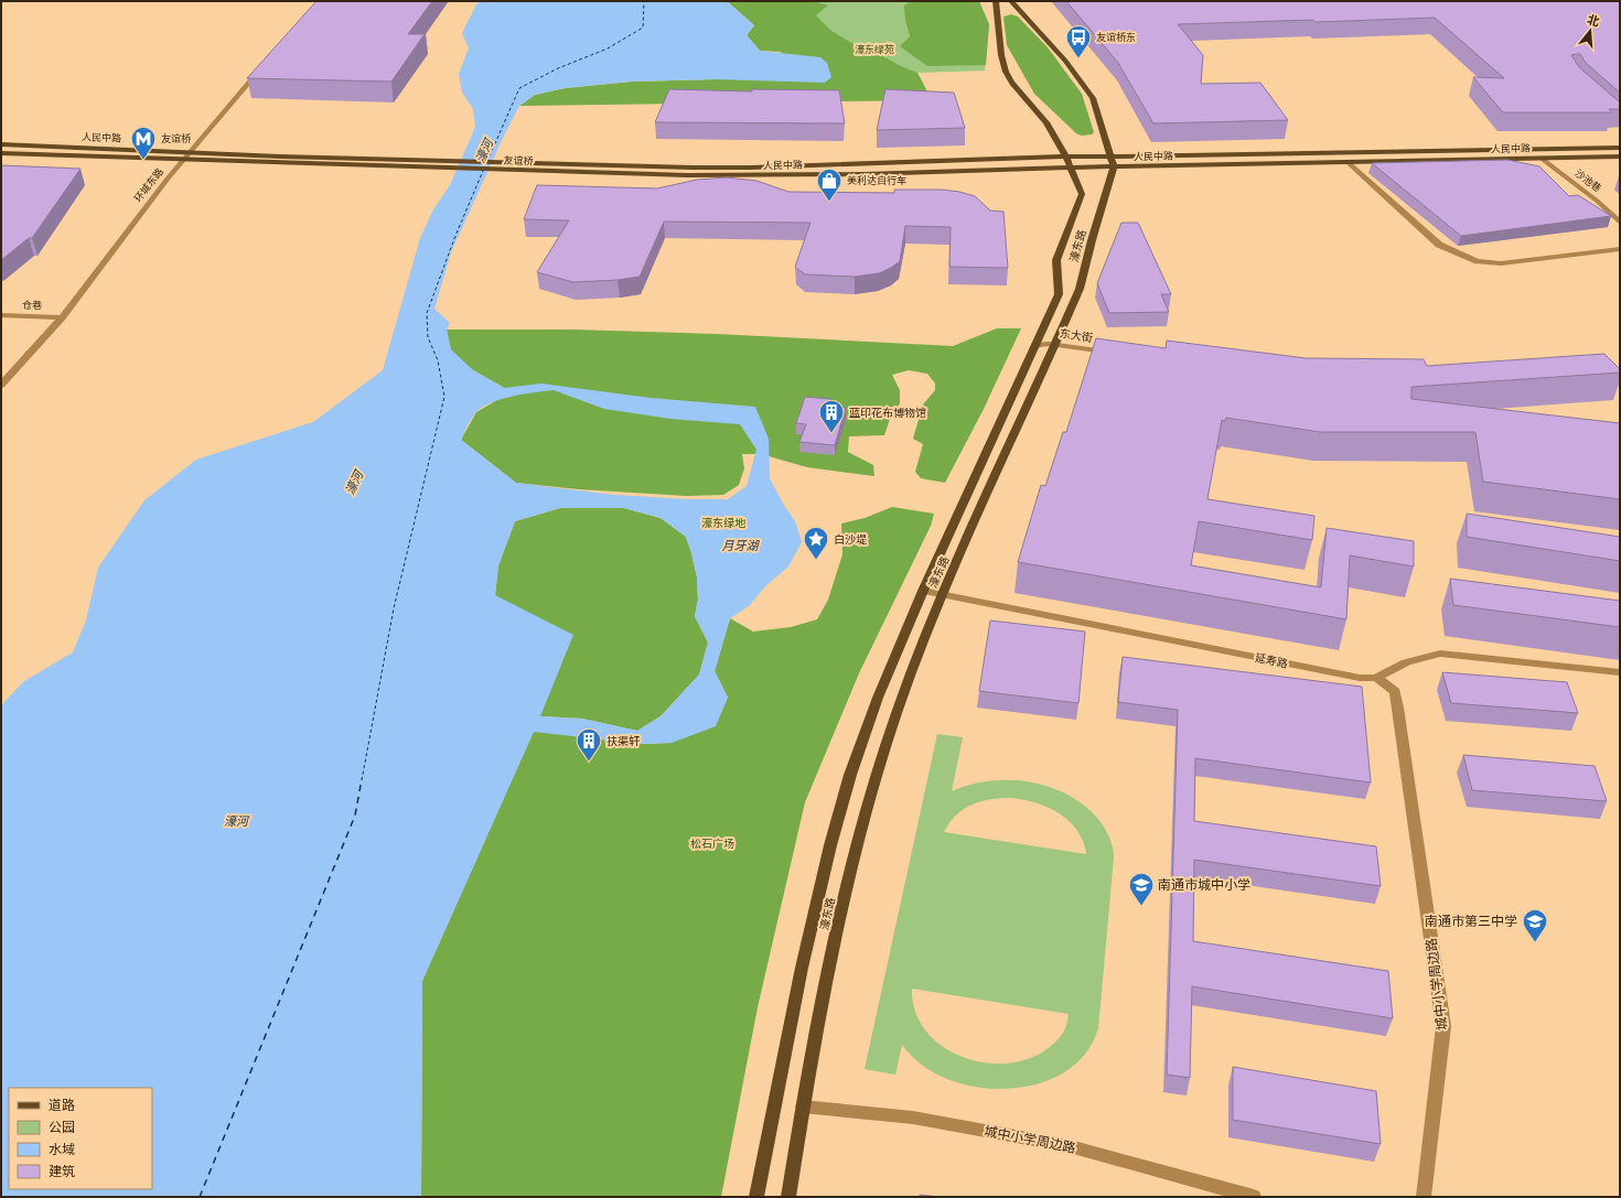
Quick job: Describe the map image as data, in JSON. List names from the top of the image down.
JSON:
{
  "streets": {
    "main road": ["人民中路", "友谊桥", "濠东路"],
    "street": [
      "沙池巷",
      "环城东路",
      "仓巷",
      "东大街",
      "延寿路",
      "城中小学周边路"
    ]
  },
  "crossings": [
    ["人民中路", "友谊桥"],
    ["人民中路", "沙池巷"],
    ["人民中路", "环城东路"],
    ["人民中路", "濠东路"],
    ["环城东路", "仓巷"],
    ["濠东路", "东大街"],
    ["濠东路", "延寿路"],
    ["濠东路", "城中小学周边路"],
    ["延寿路", "城中小学周边路"]
  ],
  "water": ["濠河", "月牙湖"],
  "parks": ["濠东绿苑", "濠东绿地", "松石广场"],
  "places": {
    "bus stop": ["友谊桥东"],
    "metro station": ["友谊桥"],
    "shop": ["美利达自行车"],
    "building": ["蓝印花布博物馆", "扶渠轩"],
    "place": ["白沙堤"],
    "school or university": ["南通市城中小学", "南通市第三中学"]
  },
  "legend": [
    "道路",
    "公园",
    "水域",
    "建筑"
  ],
  "north": "top"
}
